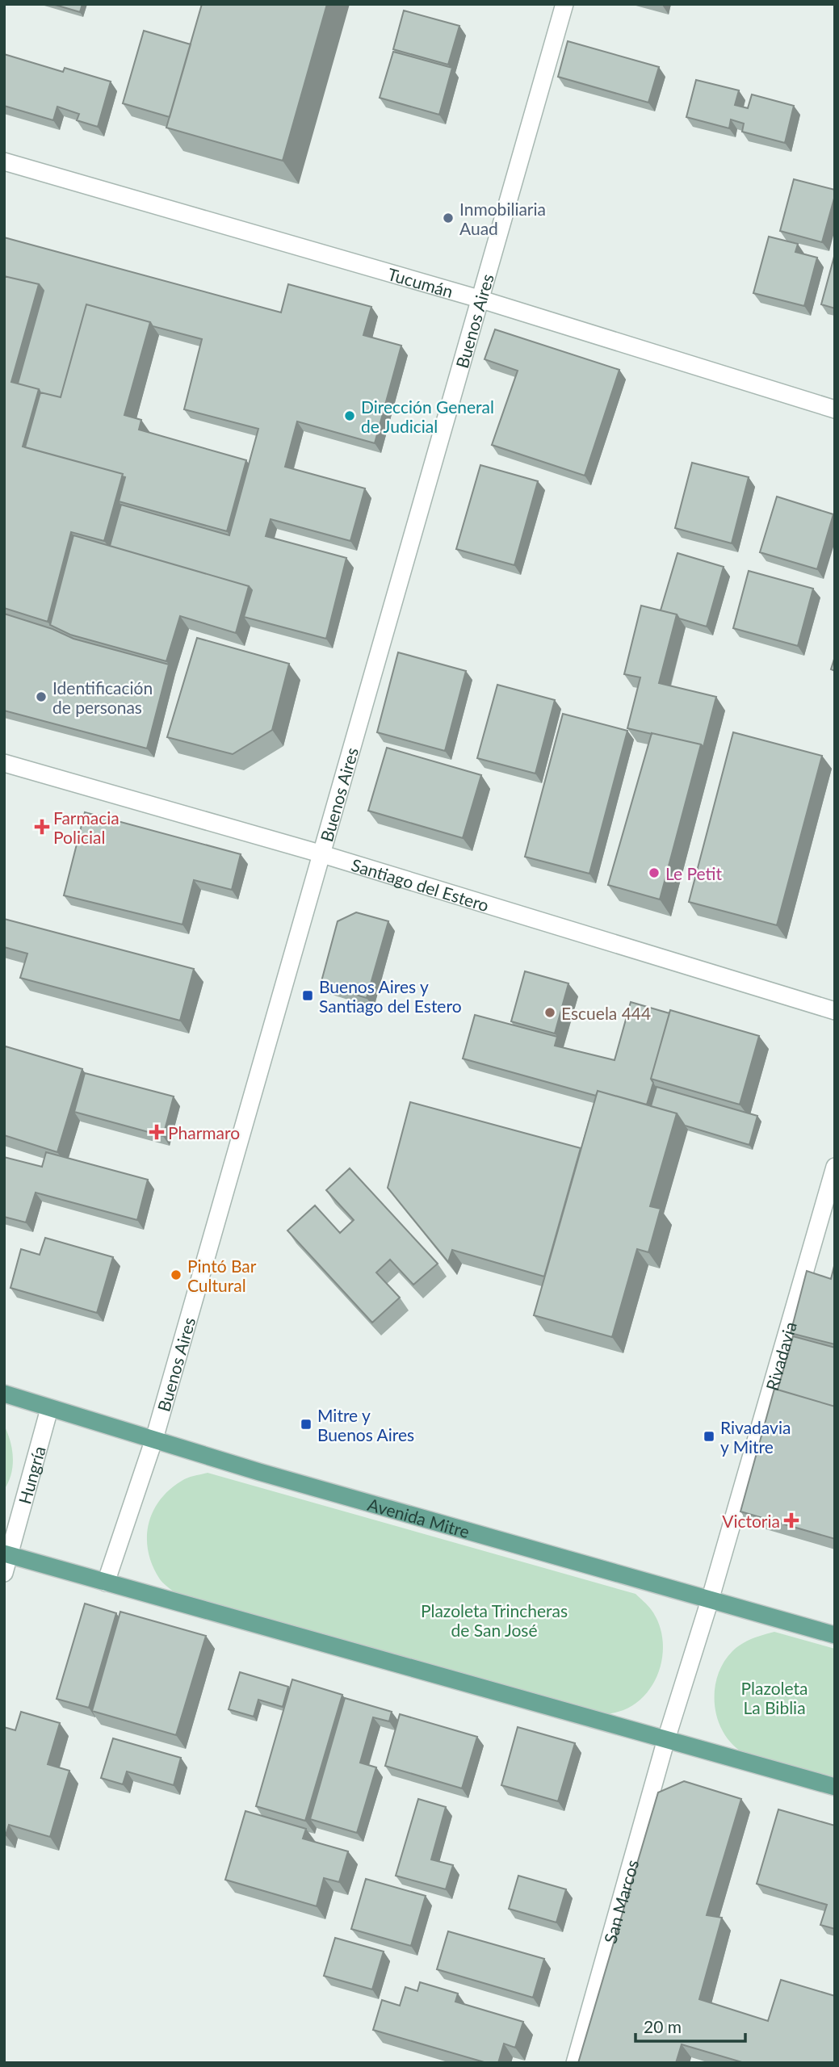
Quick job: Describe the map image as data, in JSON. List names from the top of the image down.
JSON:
{
  "streets": {
    "main road": ["Avenida Mitre"],
    "street": [
      "Tucumán",
      "Buenos Aires",
      "Santiago del Estero",
      "Rivadavia",
      "Hungría",
      "San Marcos"
    ]
  },
  "crossings": [
    ["Tucumán", "Buenos Aires"],
    ["Buenos Aires", "Santiago del Estero"],
    ["Buenos Aires", "Avenida Mitre"],
    ["Rivadavia", "Avenida Mitre"],
    ["Rivadavia", "San Marcos"],
    ["Hungría", "Avenida Mitre"]
  ],
  "parks": ["Plazoleta Trincheras de San José", "Plazoleta La Biblia"],
  "places": {
    "other": [
      "Inmobiliaria Auad",
      "Dirección General de Judicial",
      "Identificación de personas",
      "Le Petit",
      "Escuela 444",
      "Pintó Bar Cultural"
    ],
    "health": ["Farmacia Policial", "Pharmaro", "Victoria"],
    "transit": ["Buenos Aires y Santiago del Estero", "Mitre y Buenos Aires", "Rivadavia y Mitre"]
  },
  "scale_bar": "20 m"
}
